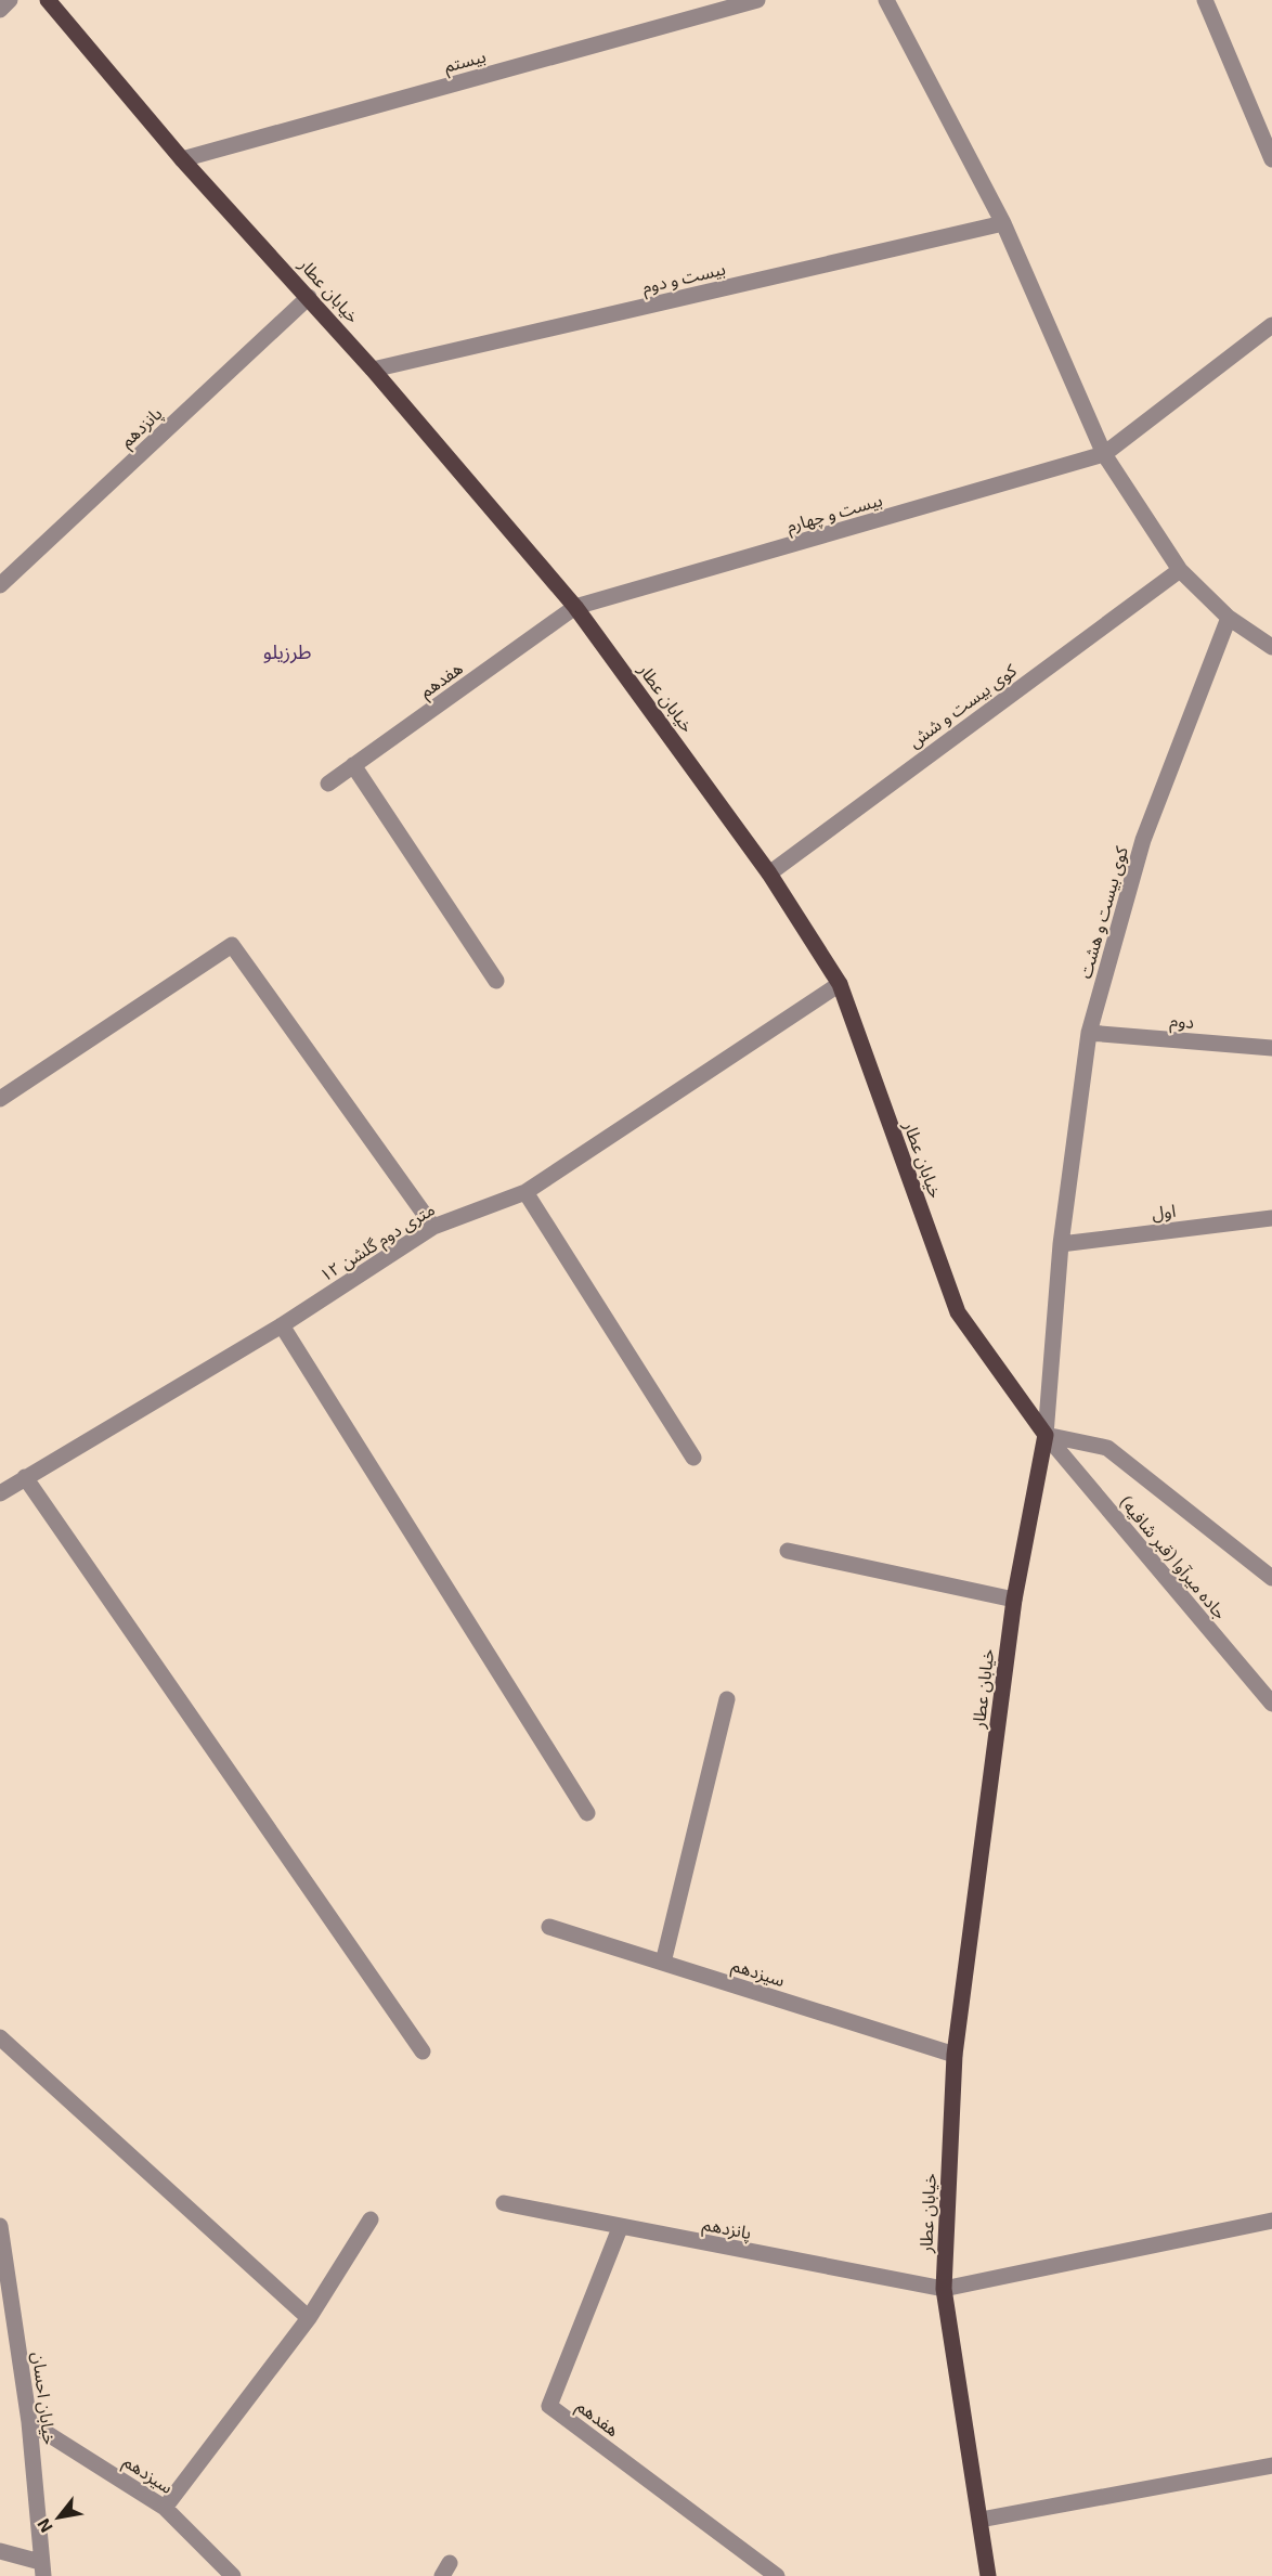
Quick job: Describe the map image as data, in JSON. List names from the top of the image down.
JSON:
{
  "streets": {
    "main road": ["خیابان عطار"],
    "street": [
      "بیستم",
      "بیست و دوم",
      "پانزدهم",
      "بیست و چهارم",
      "هفدهم",
      "کوی بیست و شش",
      "کوی بیست و هشت",
      "دوم",
      "اول",
      "۱۲ متری دوم گلشن",
      "جاده میرآوا (قبر شافیه)",
      "سیزدهم",
      "خیابان احسان"
    ]
  },
  "crossings": [
    ["بیستم", "خیابان عطار"],
    ["بیست و دوم", "خیابان عطار"],
    ["خیابان عطار", "پانزدهم"],
    ["خیابان عطار", "بیست و چهارم"],
    ["خیابان عطار", "هفدهم"],
    ["خیابان عطار", "کوی بیست و شش"],
    ["خیابان عطار", "کوی بیست و هشت"],
    ["خیابان عطار", "۱۲ متری دوم گلشن"],
    ["خیابان عطار", "جاده میرآوا (قبر شافیه)"],
    ["خیابان عطار", "سیزدهم"],
    ["پانزدهم", "هفدهم"],
    ["بیست و چهارم", "هفدهم"],
    ["کوی بیست و هشت", "دوم"],
    ["کوی بیست و هشت", "اول"],
    ["کوی بیست و هشت", "جاده میرآوا (قبر شافیه)"],
    ["سیزدهم", "خیابان احسان"]
  ],
  "districts": ["طرزیلو"],
  "north": "bottom left"
}
